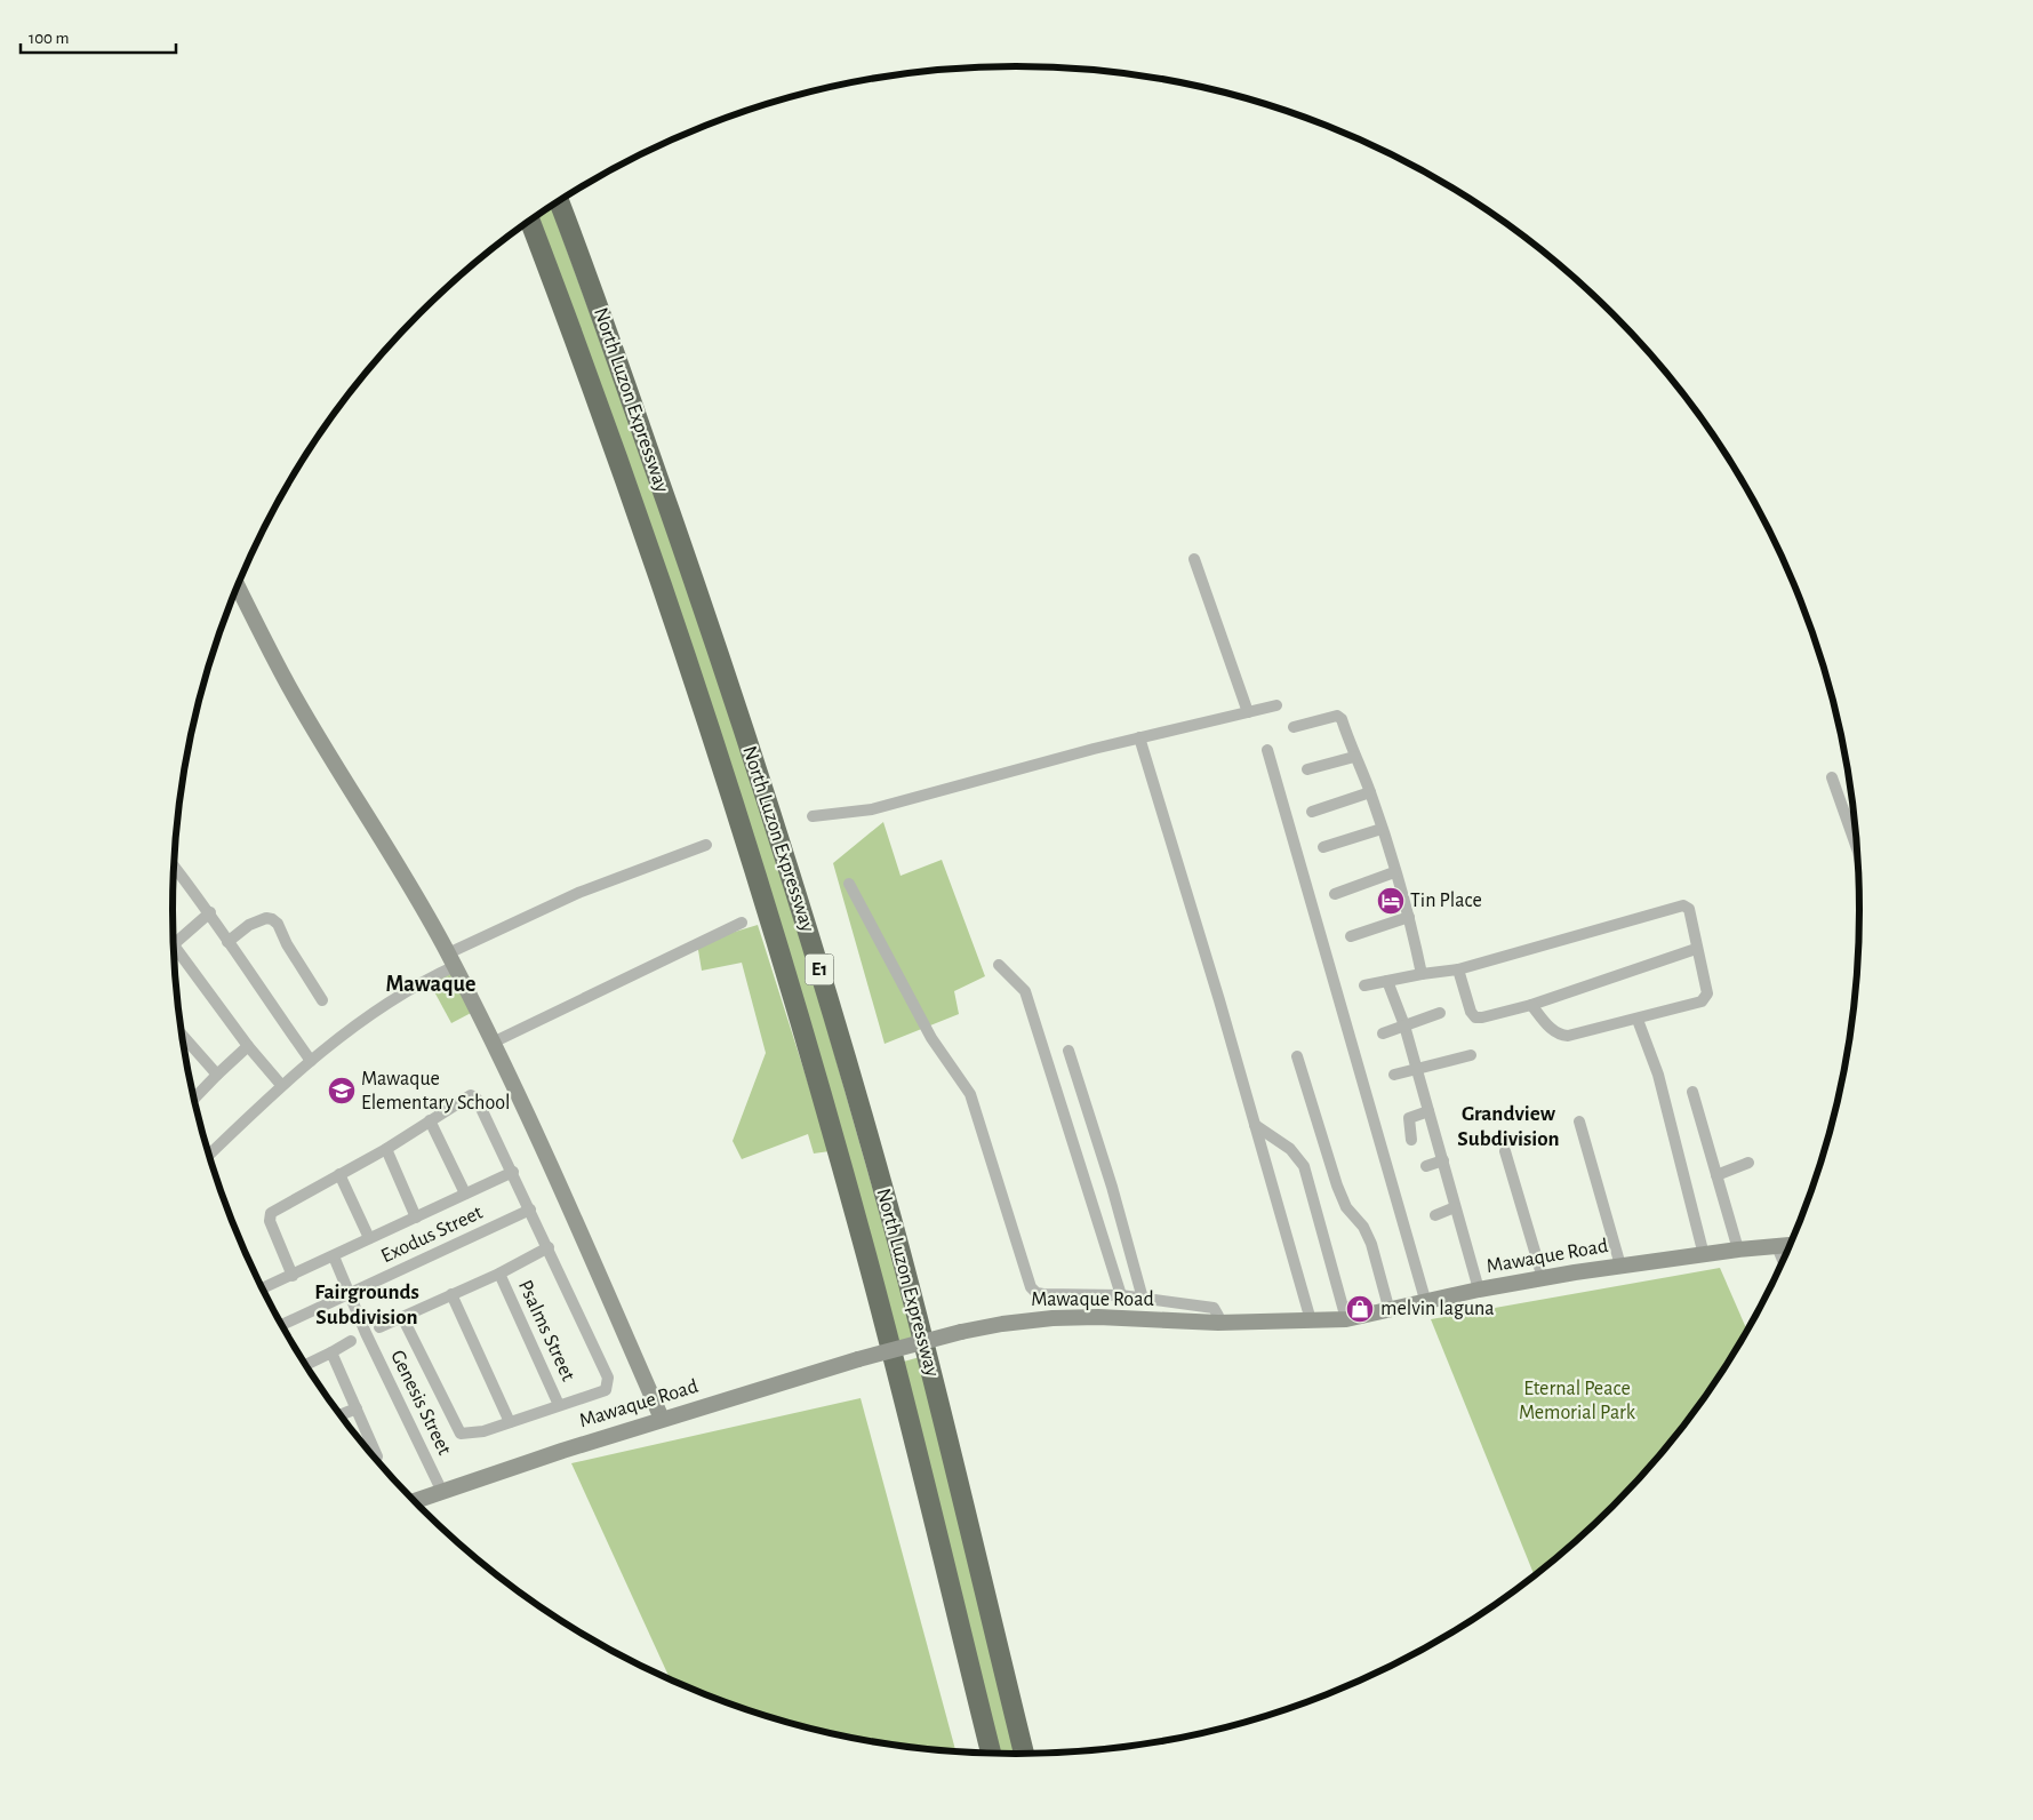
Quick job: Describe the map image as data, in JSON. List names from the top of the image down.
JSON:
{
  "streets": {
    "highway": ["North Luzon Expressway", "E1"],
    "main road": ["Mawaque Road"],
    "street": ["Exodus Street", "Psalms Street", "Genesis Street"]
  },
  "crossings": [
    ["Exodus Street", "Genesis Street"],
    ["Mawaque Road", "Genesis Street"]
  ],
  "districts": ["Mawaque", "Grandview Subdivision", "Fairgrounds Subdivision"],
  "parks": ["Eternal Peace Memorial Park"],
  "places": {
    "hotel": ["Tin Place"],
    "school or university": ["Mawaque Elementary School"],
    "shop": ["melvin laguna"]
  },
  "scale_bar": "100 m"
}
